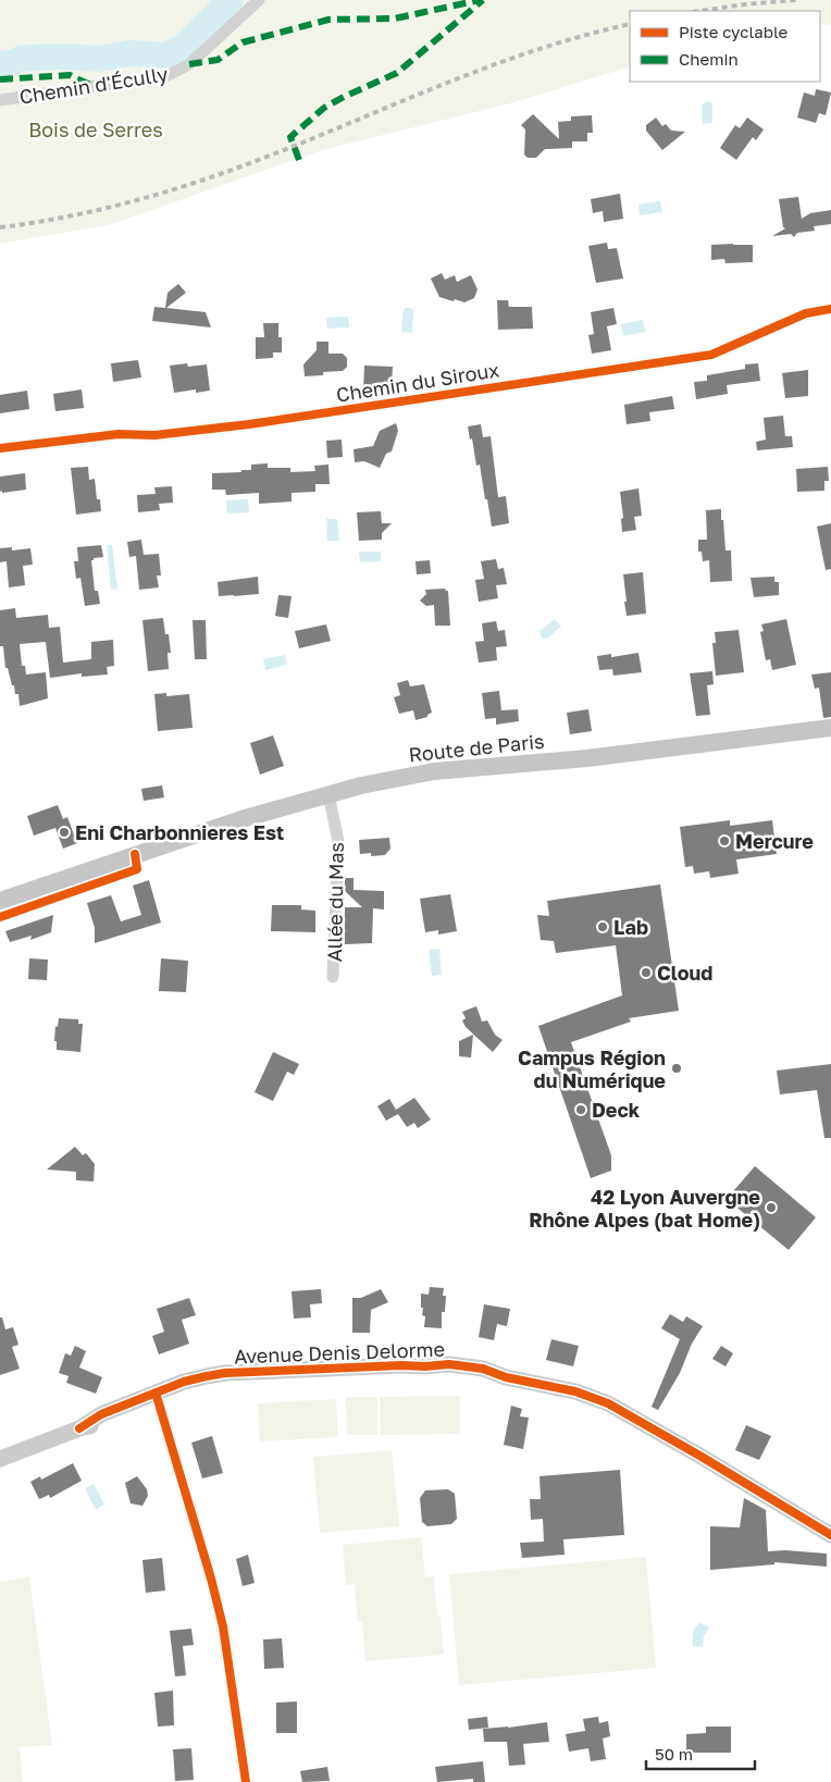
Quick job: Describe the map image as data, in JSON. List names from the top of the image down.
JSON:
{
  "streets": {
    "main road": ["Route de Paris"],
    "street": [
      "Chemin d'Écully",
      "Chemin du Siroux",
      "Allée du Mas",
      "Avenue Denis Delorme"
    ]
  },
  "crossings": [
    ["Route de Paris", "Allée du Mas"]
  ],
  "parks": ["Bois de Serres"],
  "places": [
    "Eni Charbonnieres Est",
    "Mercure",
    "Lab",
    "Cloud",
    "Campus Région du Numérique",
    "Deck",
    "42 Lyon Auvergne Rhône Alpes (bat Home)"
  ],
  "legend": ["Piste cyclable", "Chemin"],
  "scale_bar": "50 m"
}
